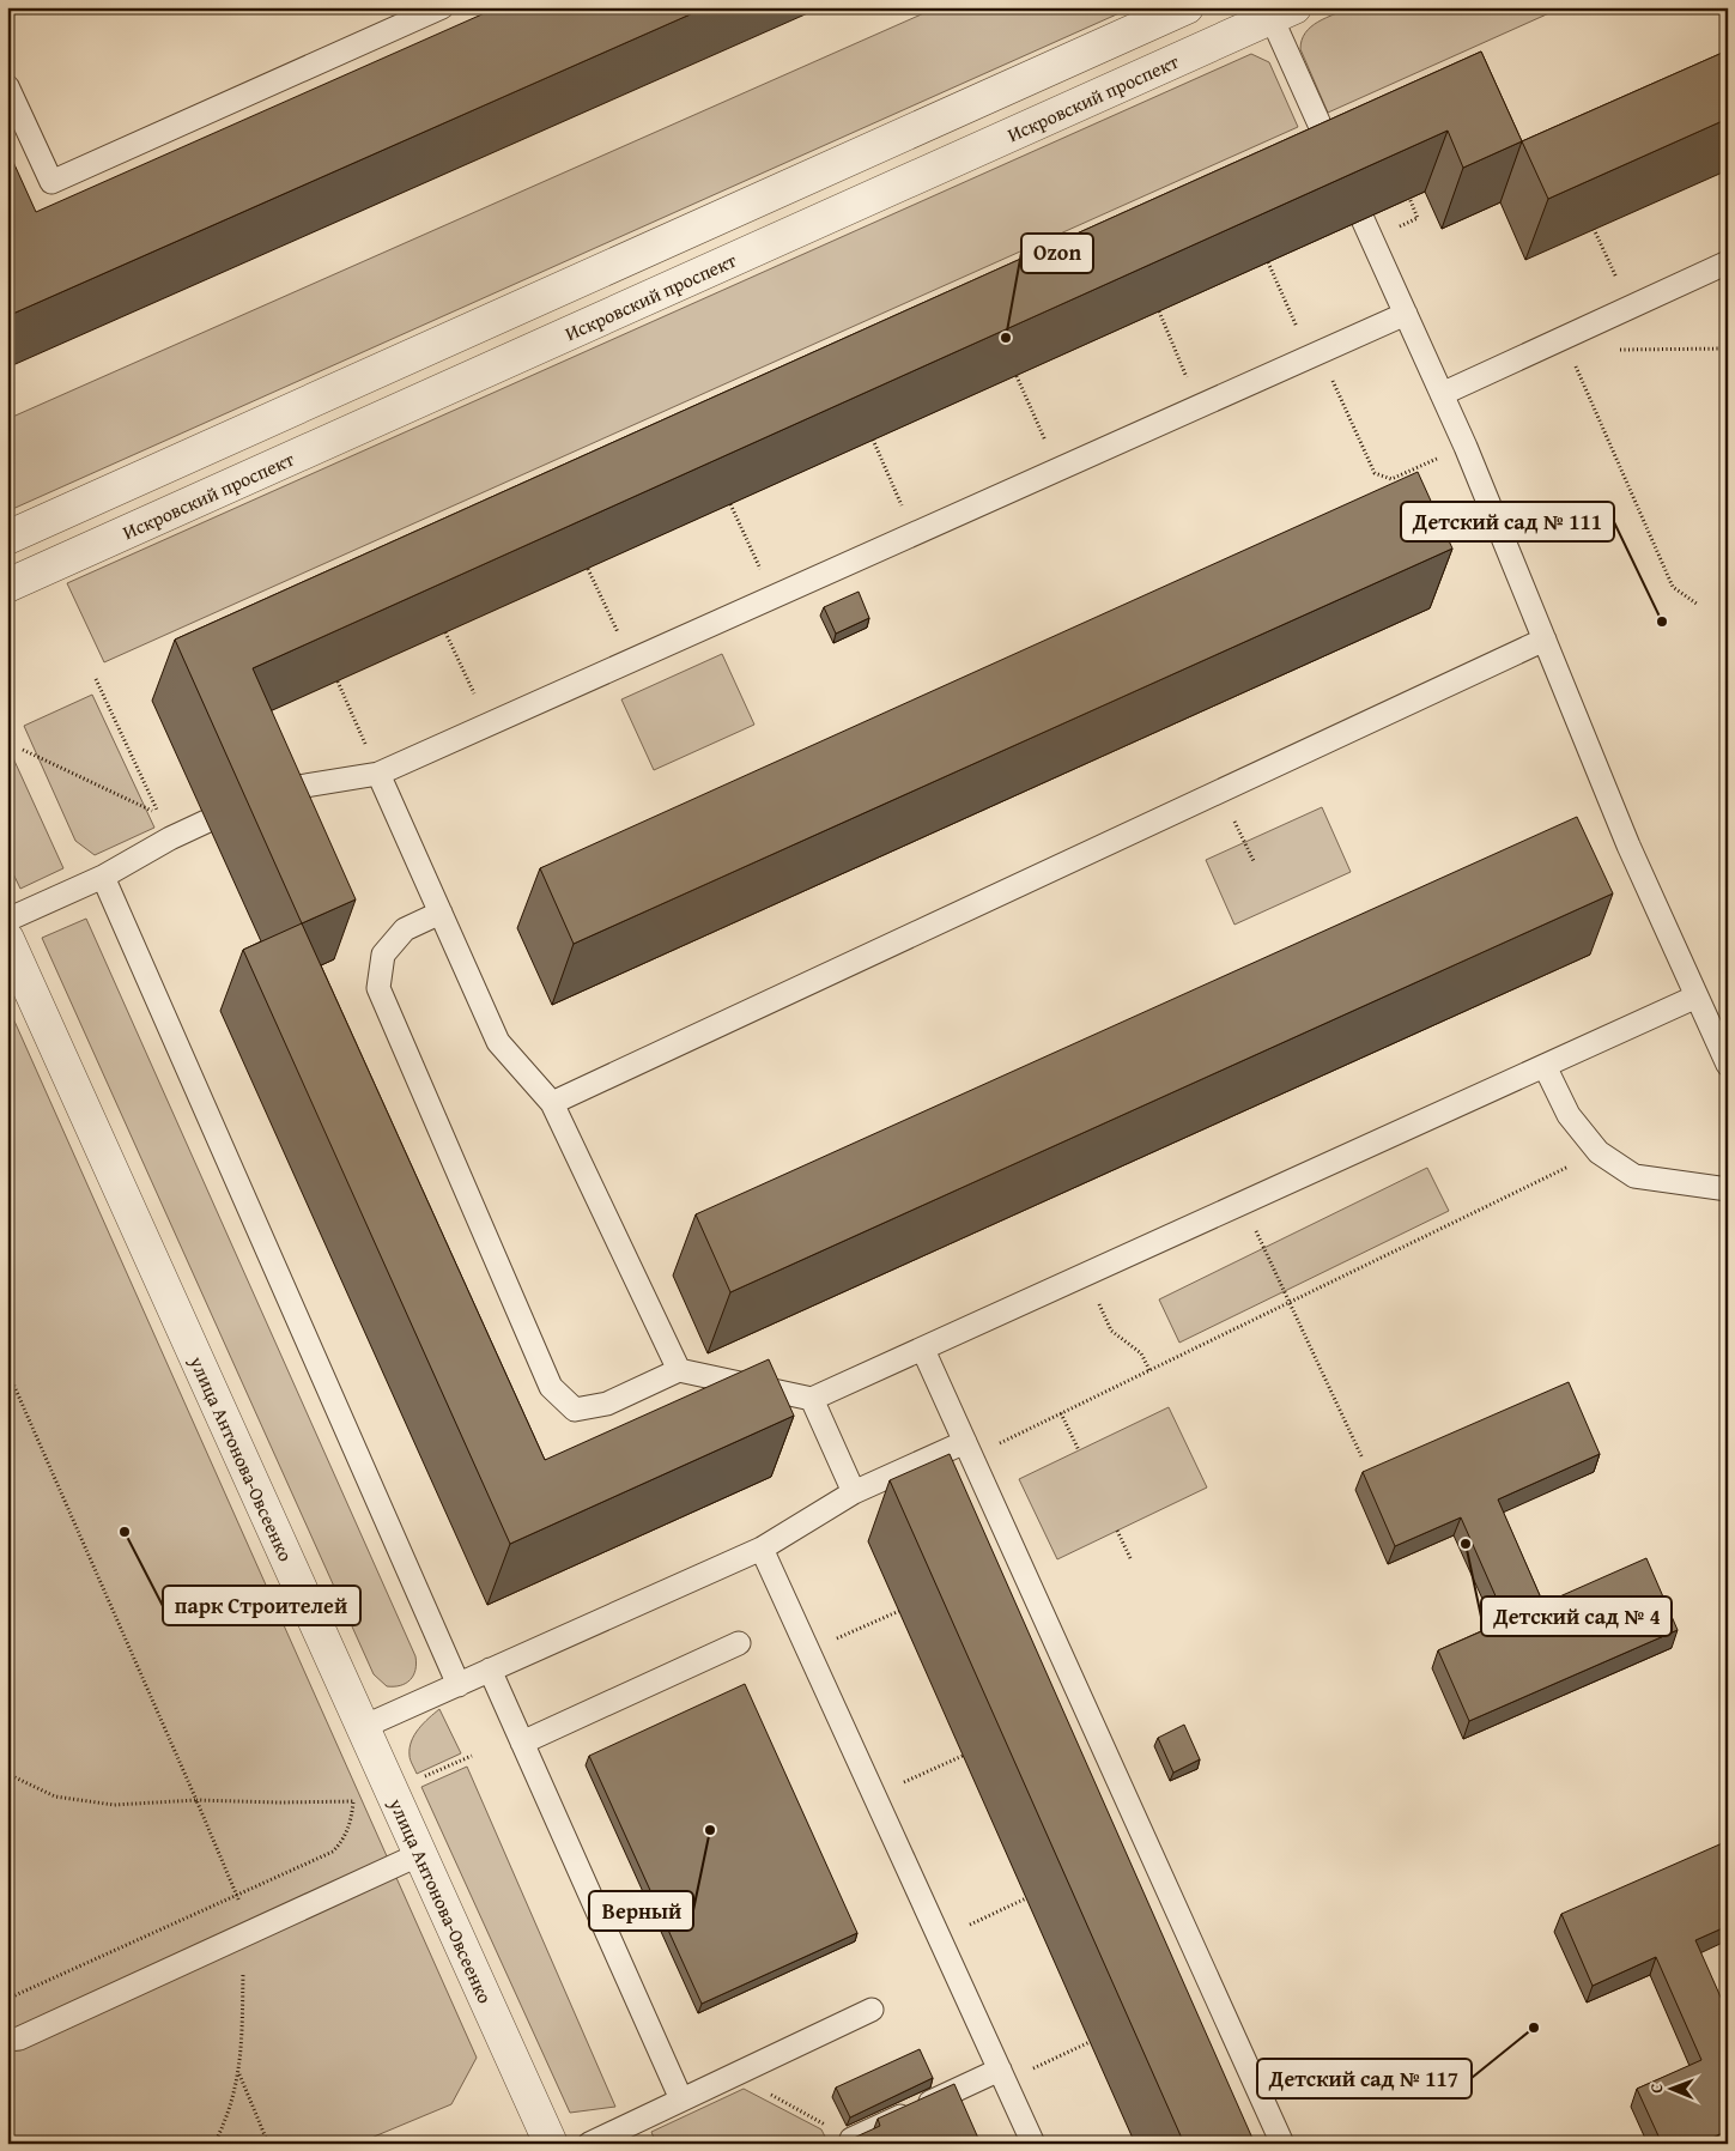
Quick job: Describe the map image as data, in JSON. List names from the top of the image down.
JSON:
{
  "streets": {
    "street": ["Искровский проспект", "улица Антонова-Овсеенко"]
  },
  "places": [
    "Ozon",
    "Детский сад № 111",
    "парк Строителей",
    "Детский сад № 4",
    "Верный",
    "Детский сад № 117"
  ],
  "north": "left"
}
